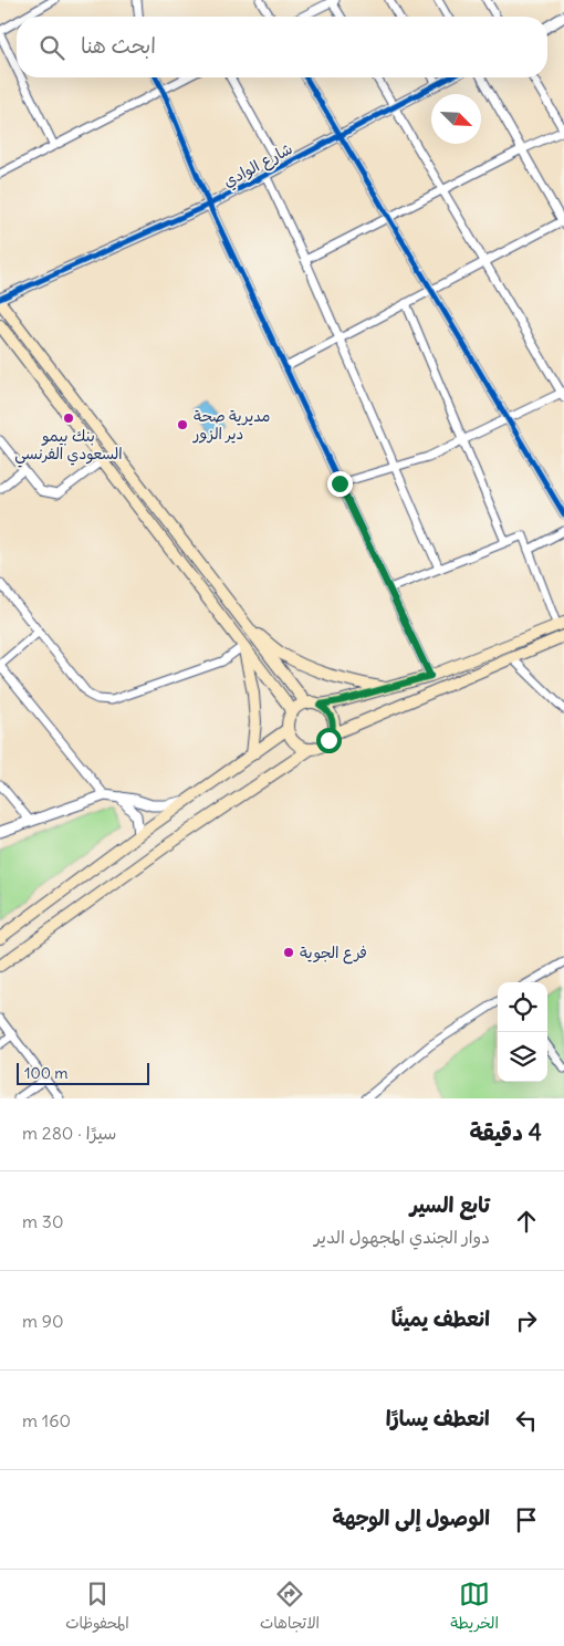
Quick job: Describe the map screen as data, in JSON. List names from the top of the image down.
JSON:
{
  "streets": {
    "street": ["شارع الوادي"]
  },
  "places": ["بنك بيمو السعودي الفرنسي", "مديرية صحة دير الزور", "فرع الجوية"],
  "scale_bar": "100 m",
  "north": "bottom right",
  "page": {
    "search": "ابحث هنا",
    "scale": "100 m",
    "heading": ["4 دقيقة", "سيرًا · 280 m"],
    "list": [
      ["تابع السير", "دوار الجندي المجهول الدير", "30 m"],
      ["انعطف يمينًا", "90 m"],
      ["انعطف يسارًا", "160 m"],
      "الوصول إلى الوجهة"
    ],
    "nav": ["الخريطة", "الاتجاهات", "المحفوظات"]
  }
}
